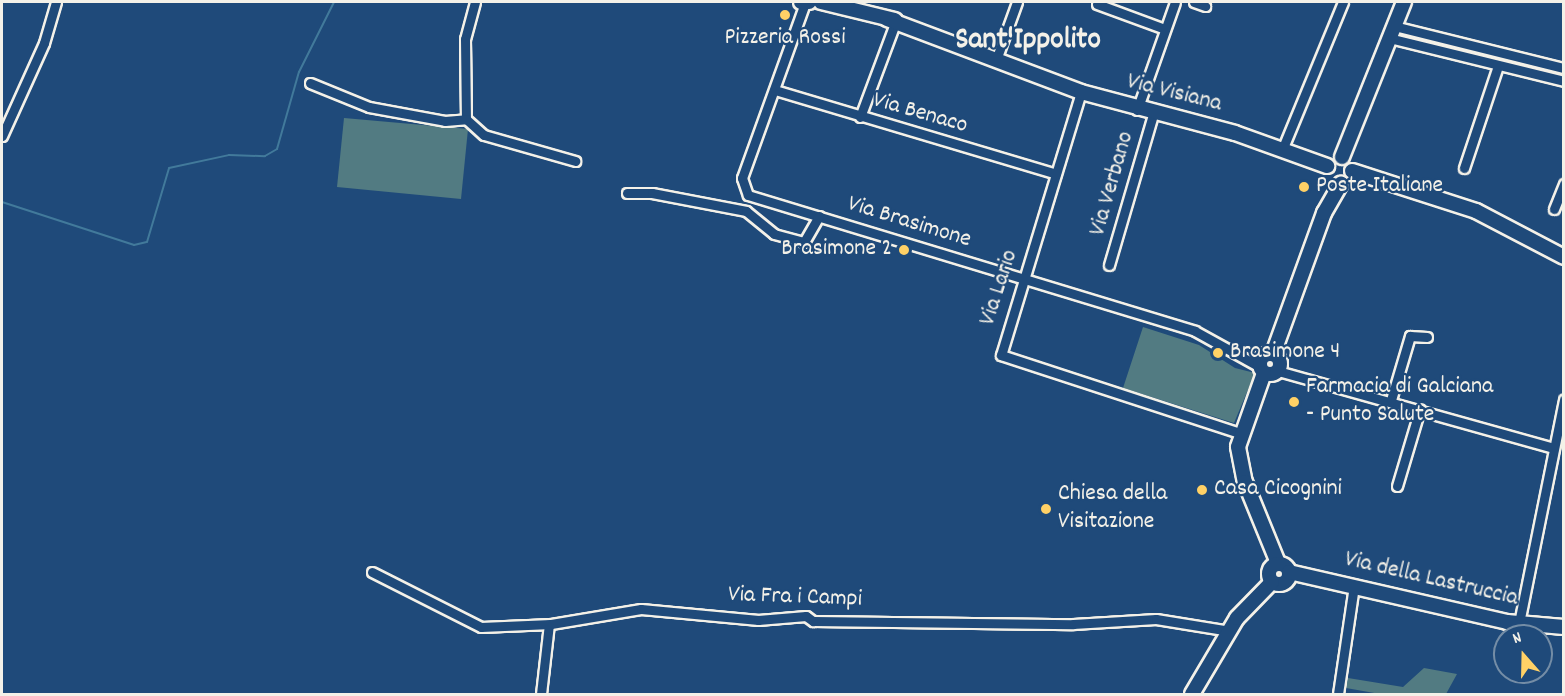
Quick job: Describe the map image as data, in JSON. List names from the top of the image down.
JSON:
{
  "streets": {
    "street": [
      "Via Visiana",
      "Via Benaco",
      "Via Verbano",
      "Via Brasimone",
      "Via Lario",
      "Via della Lastruccia",
      "Via Fra i Campi"
    ]
  },
  "crossings": [
    ["Via Visiana", "Via Verbano"],
    ["Via Visiana", "Via Lario"],
    ["Via Benaco", "Via Brasimone"],
    ["Via Benaco", "Via Lario"],
    ["Via Brasimone", "Via Lario"]
  ],
  "districts": ["Sant'Ippolito"],
  "places": [
    "Pizzeria Rossi",
    "Poste Italiane",
    "Brasimone 2",
    "Brasimone 4",
    "Farmacia di Galciana - Punto Salute",
    "Casa Cicognini",
    "Chiesa della Visitazione"
  ],
  "north": "top"
}
